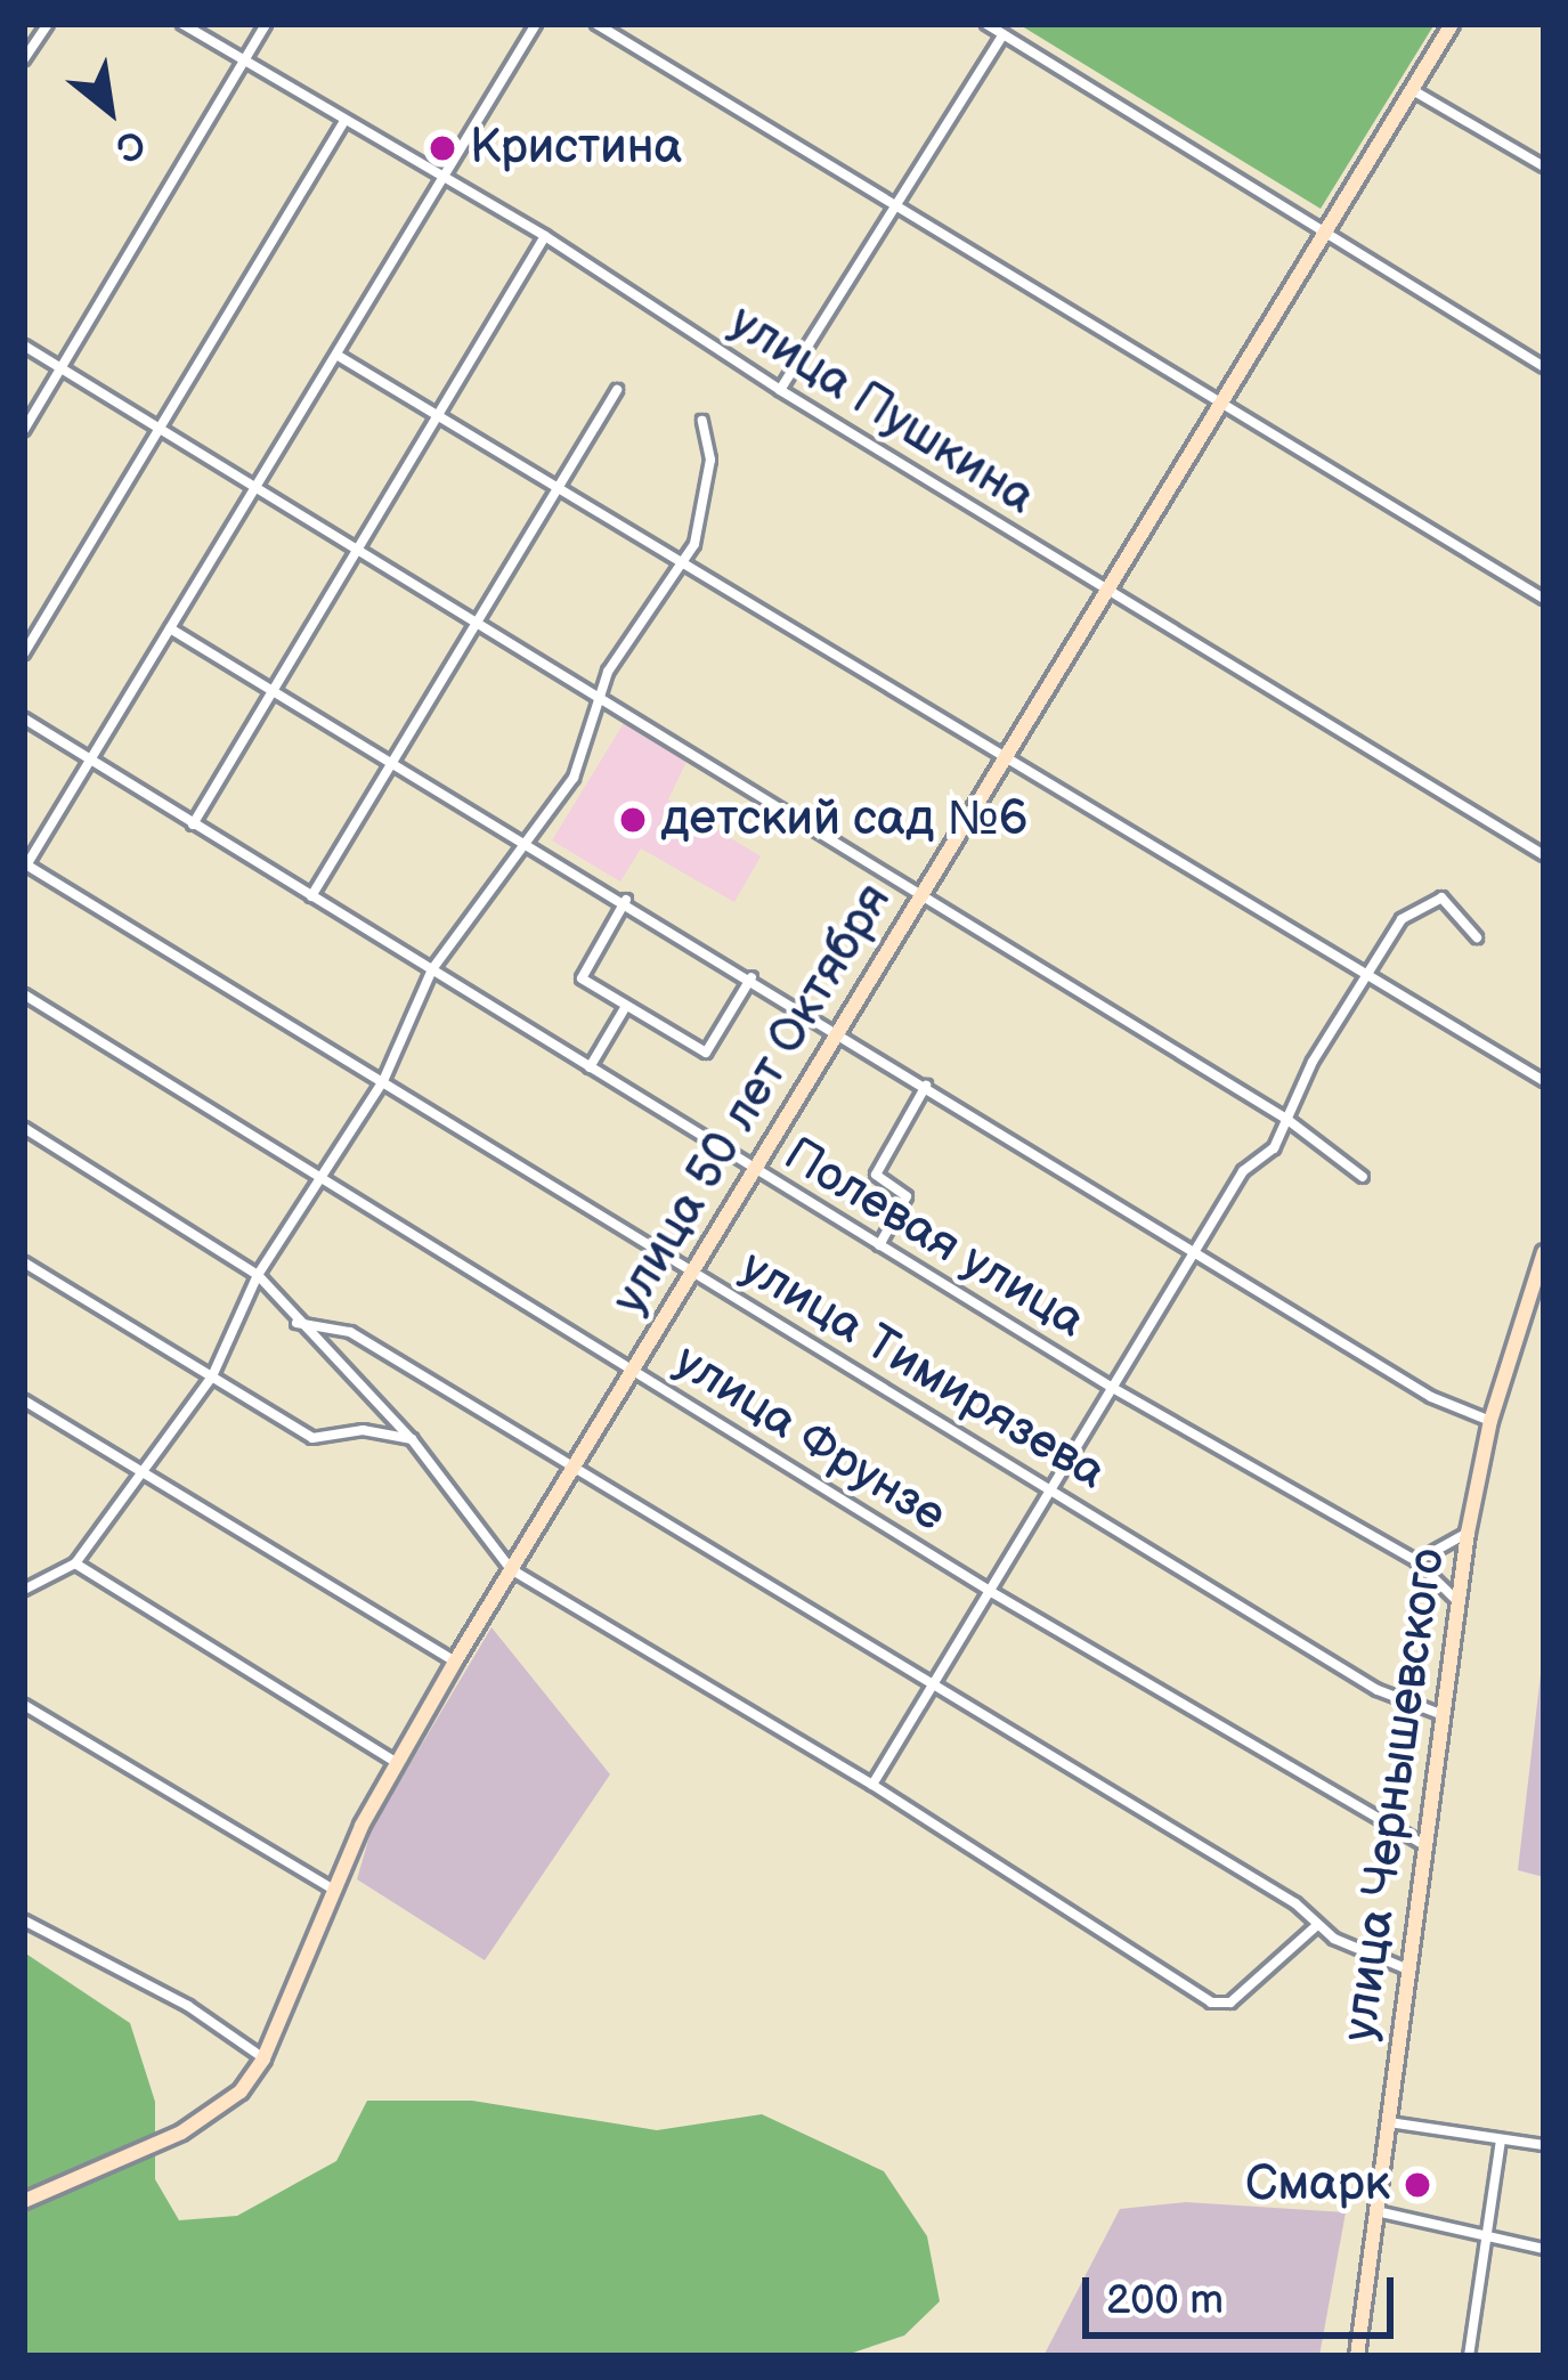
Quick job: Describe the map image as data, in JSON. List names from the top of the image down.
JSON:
{
  "streets": {
    "street": [
      "улица Пушкина",
      "улица 50 лет Октября",
      "Полевая улица",
      "улица Тимирязева",
      "улица Фрунзе",
      "улица Чернышевского"
    ]
  },
  "crossings": [
    ["улица Пушкина", "улица 50 лет Октября"],
    ["улица 50 лет Октября", "Полевая улица"],
    ["улица 50 лет Октября", "улица Тимирязева"],
    ["улица 50 лет Октября", "улица Фрунзе"],
    ["Полевая улица", "улица Чернышевского"],
    ["улица Тимирязева", "улица Чернышевского"],
    ["улица Фрунзе", "улица Чернышевского"]
  ],
  "places": ["Кристина", "детский сад №6", "Смарк"],
  "scale_bar": "200 m",
  "north": "bottom right"
}
